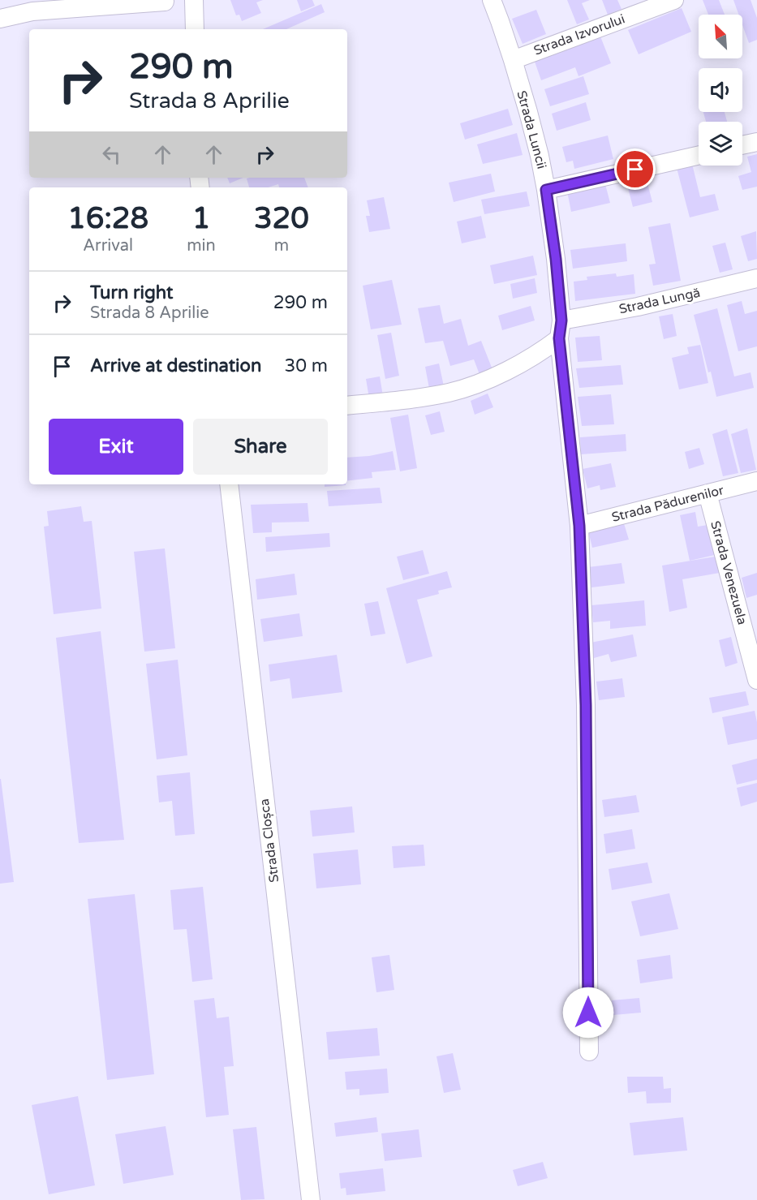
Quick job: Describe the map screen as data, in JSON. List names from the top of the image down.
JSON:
{
  "streets": {
    "street": [
      "Strada Izvorului",
      "Strada Luncii",
      "Strada Lungă",
      "Strada Pădurenilor",
      "Strada Venezuela",
      "Strada Cloșca"
    ]
  },
  "crossings": [
    ["Strada Izvorului", "Strada Luncii"],
    ["Strada Luncii", "Strada Lungă"],
    ["Strada Luncii", "Strada Pădurenilor"],
    ["Strada Pădurenilor", "Strada Venezuela"]
  ],
  "north": "top left",
  "page": {
    "turn": ["290 m", "Strada 8 Aprilie"],
    "eta": [
      "16:28",
      "Arrival",
      "1",
      "min",
      "320",
      "m"
    ],
    "list": [
      {
        "name": "Turn right",
        "note": "Strada 8 Aprilie",
        "value": "290 m"
      },
      {
        "name": "Arrive at destination",
        "value": "30 m"
      }
    ],
    "buttons": ["Exit", "Share"]
  }
}
